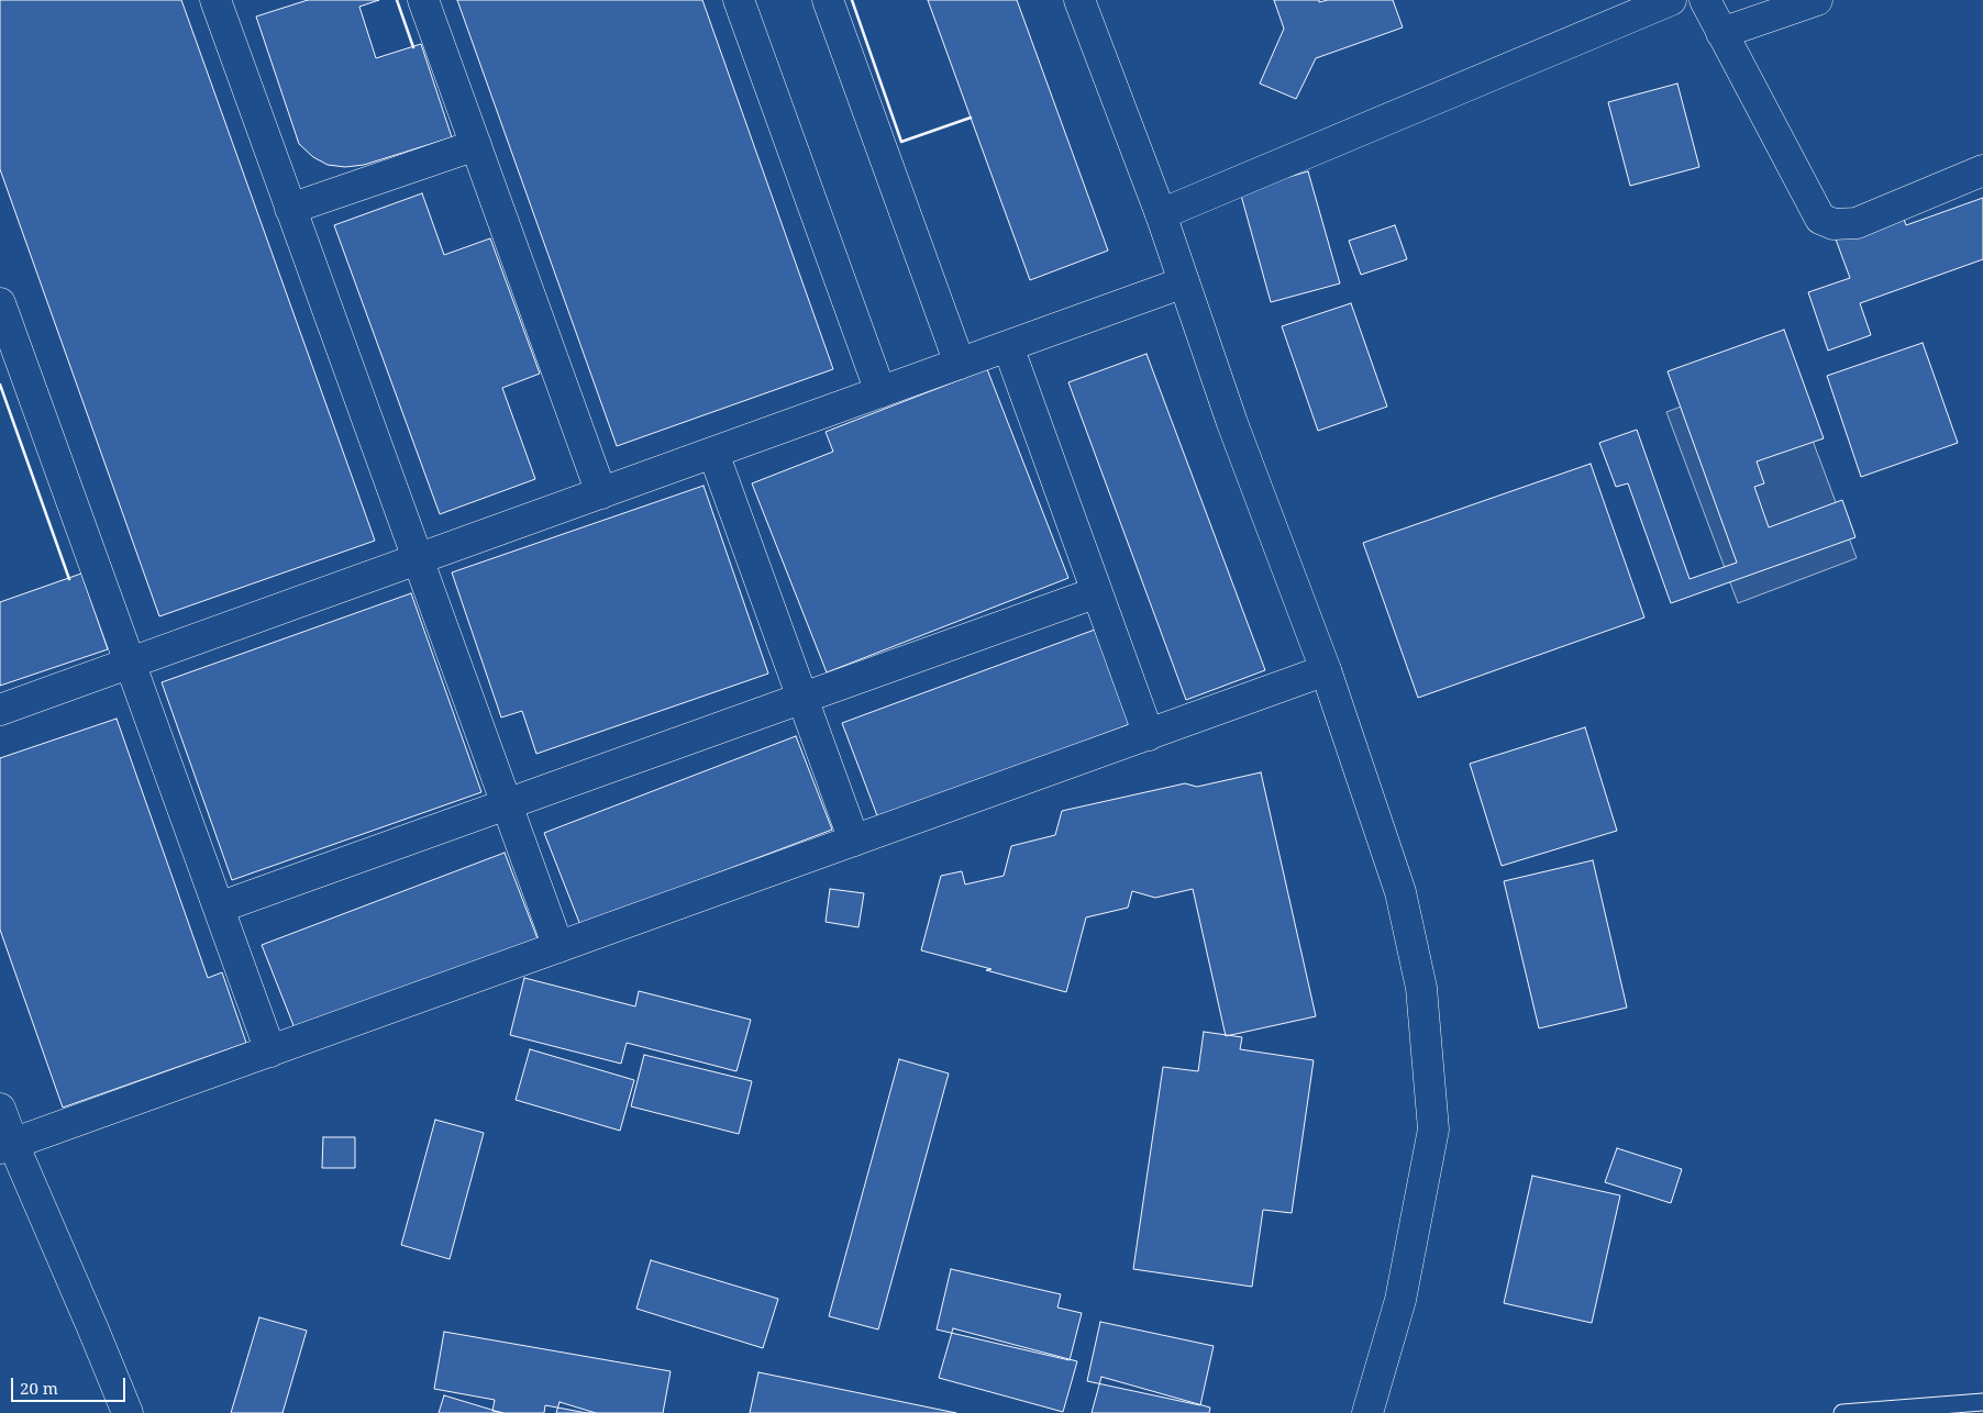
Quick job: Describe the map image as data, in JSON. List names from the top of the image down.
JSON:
{
  "scale_bar": "20 m"
}
